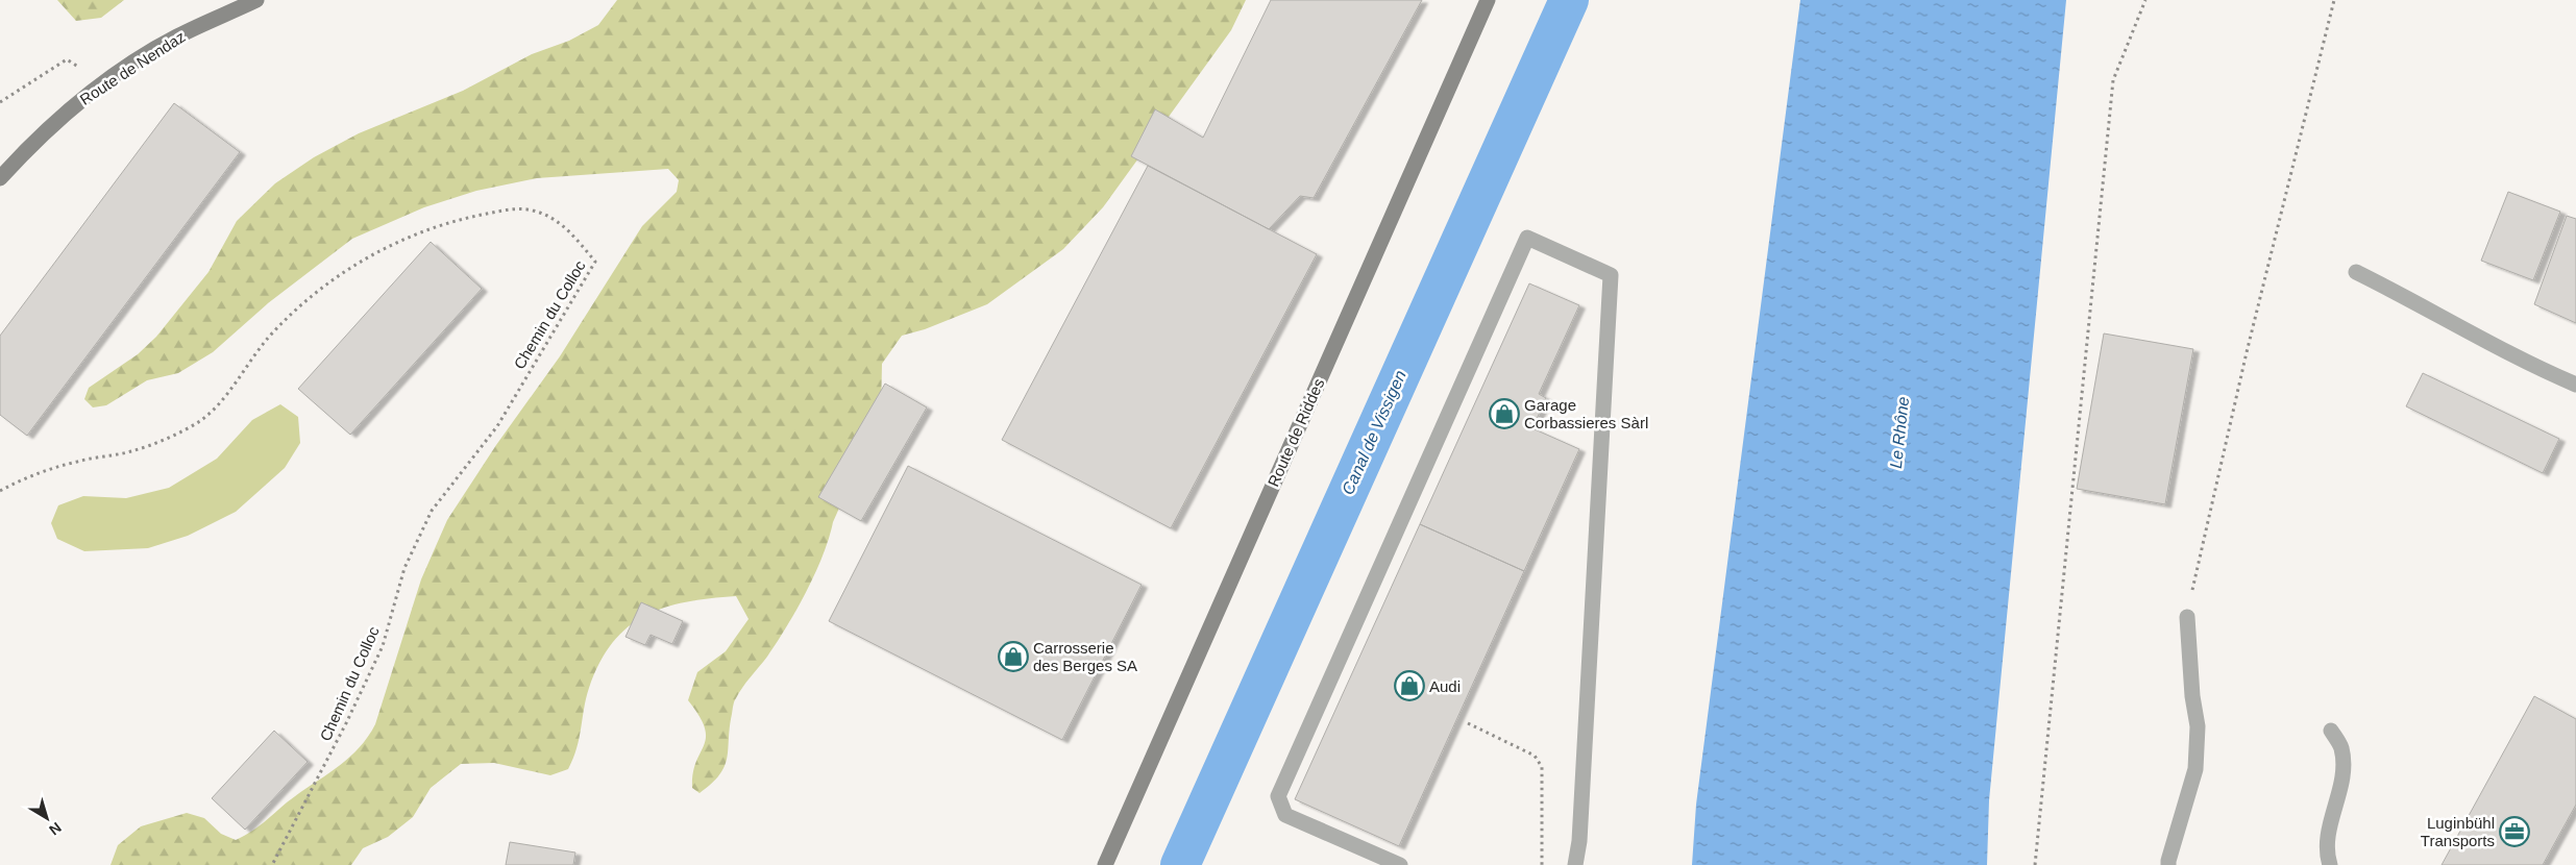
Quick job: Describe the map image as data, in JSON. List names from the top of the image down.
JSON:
{
  "streets": {
    "street": ["Route de Nendaz", "Route de Riddes"],
    "path": ["Chemin du Colloc"]
  },
  "water": ["Canal de Vissigen", "Le Rhône"],
  "places": {
    "shop": ["Garage Corbassieres Sàrl", "Carrosserie des Berges SA", "Audi"],
    "office": ["Luginbühl Transports"]
  },
  "north": "bottom right"
}
